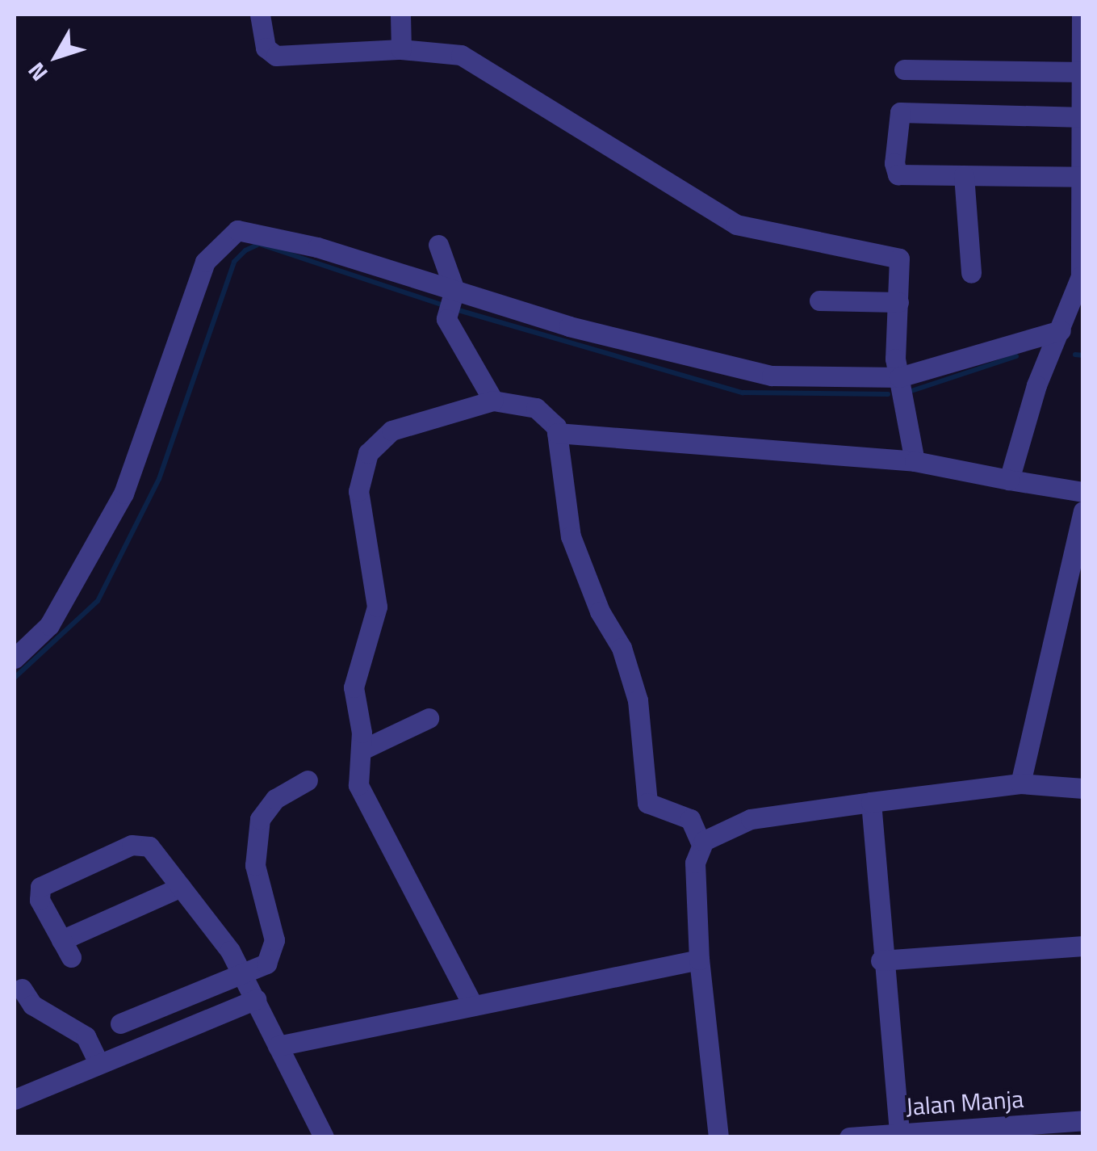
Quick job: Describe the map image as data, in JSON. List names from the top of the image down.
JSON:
{
  "streets": {
    "street": ["Jalan Manja"]
  },
  "north": "bottom left"
}
